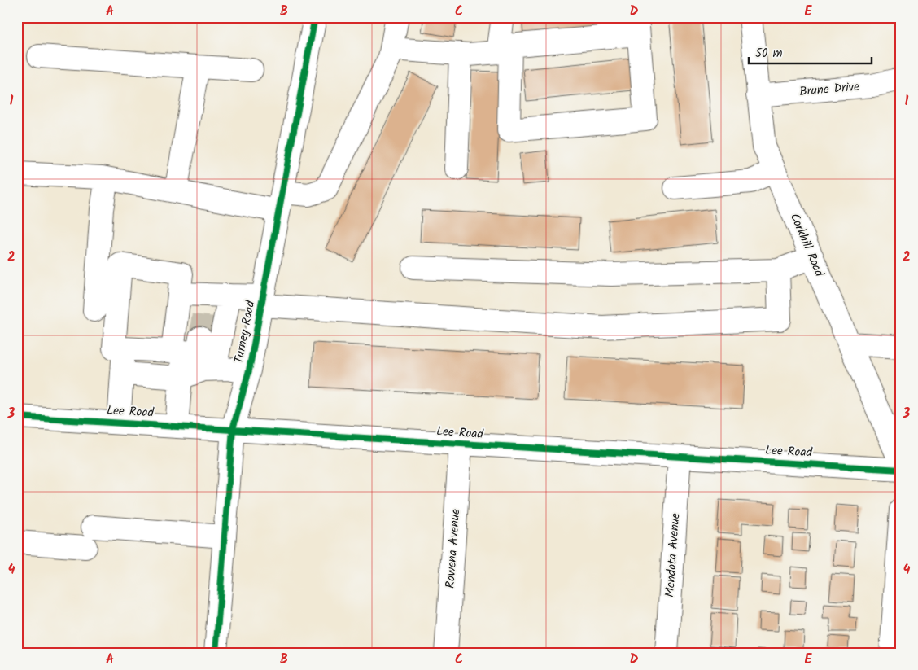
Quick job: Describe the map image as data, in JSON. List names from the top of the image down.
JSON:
{
  "streets": {
    "street": [
      "Brune Drive",
      "Corkhill Road",
      "Turney Road",
      "Lee Road",
      "Rowena Avenue",
      "Mendota Avenue"
    ]
  },
  "crossings": [
    ["Brune Drive", "Corkhill Road"],
    ["Turney Road", "Lee Road"],
    ["Lee Road", "Rowena Avenue"],
    ["Lee Road", "Mendota Avenue"]
  ],
  "scale_bar": "50 m",
  "grid": {
    "columns": [
      "A",
      "B",
      "C",
      "D",
      "E"
    ],
    "rows": [
      "1",
      "2",
      "3",
      "4"
    ]
  }
}
